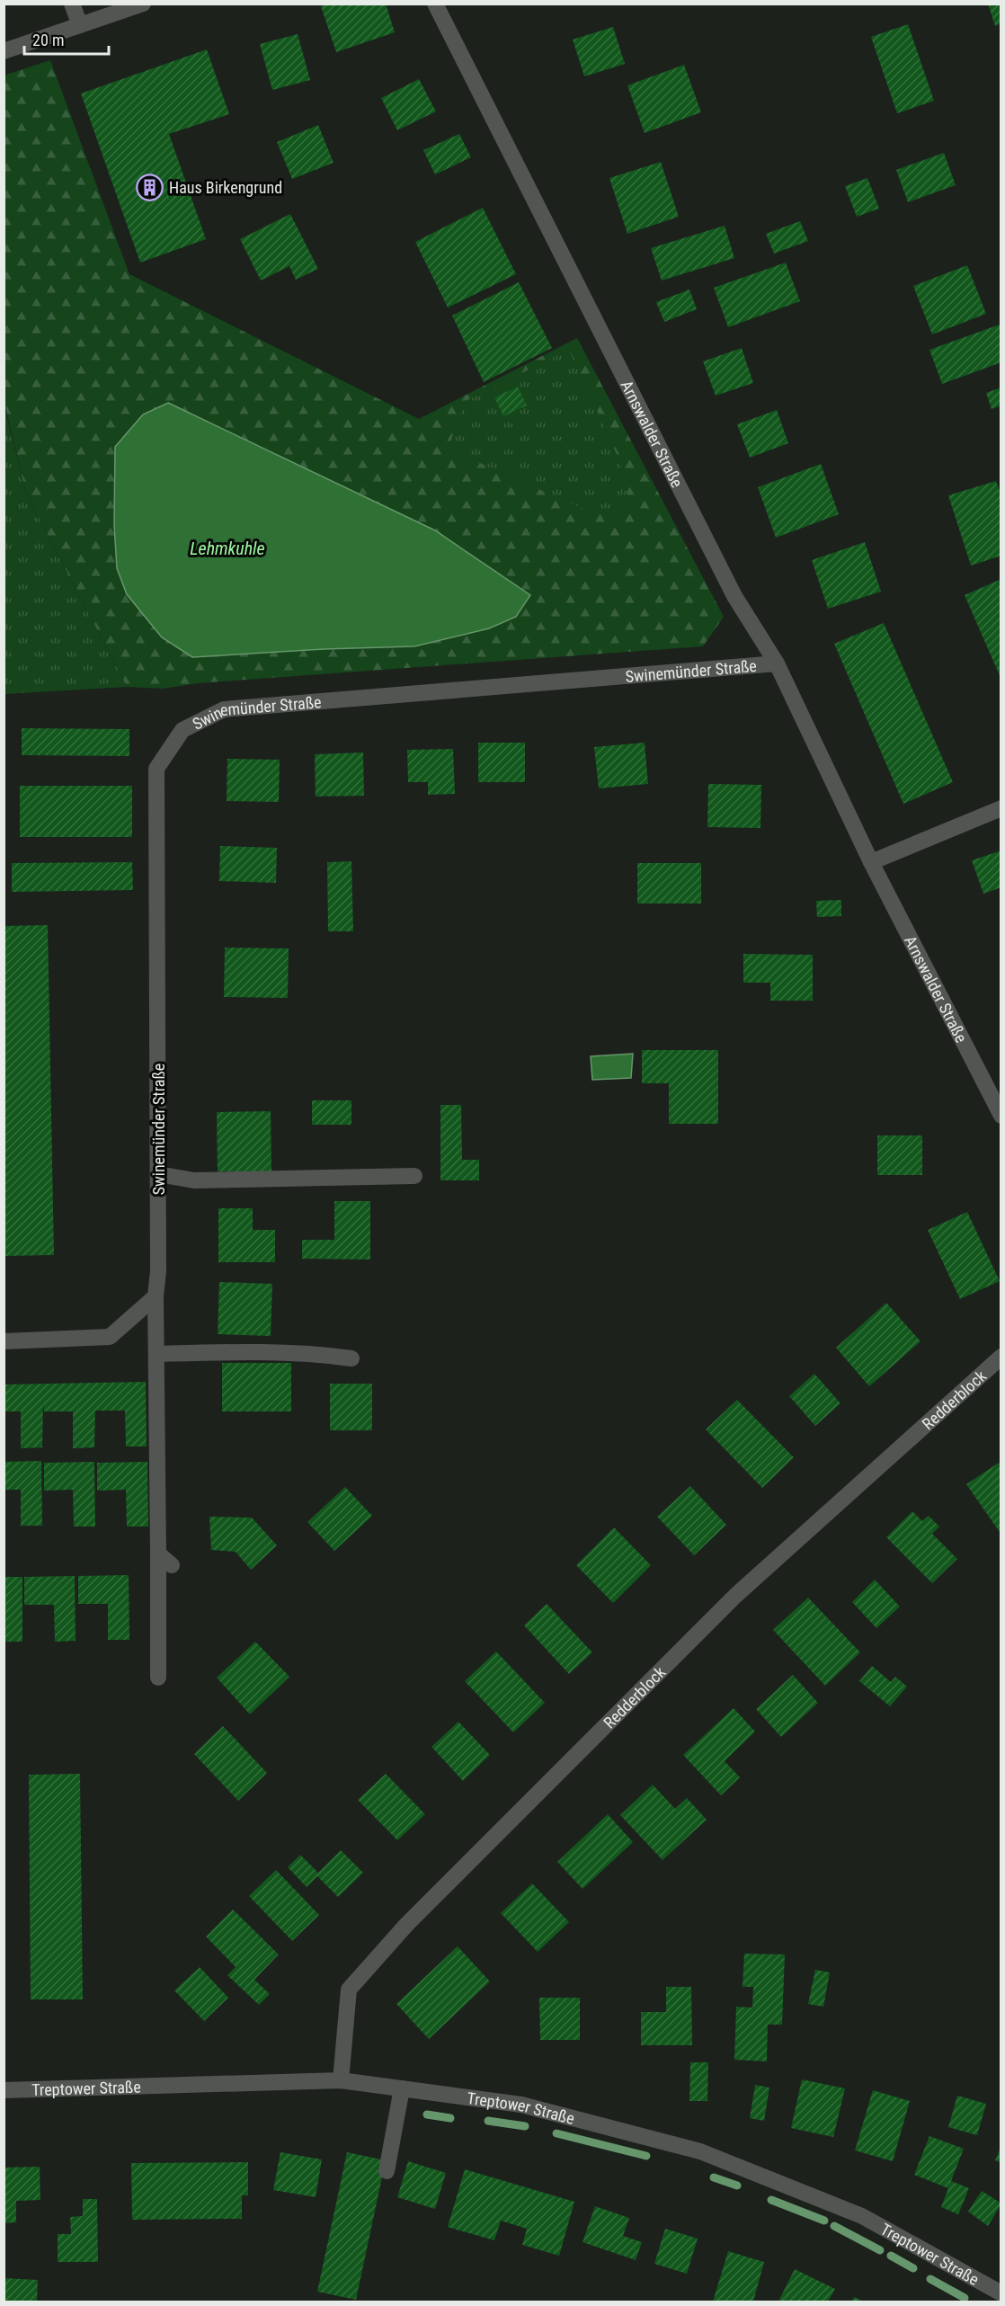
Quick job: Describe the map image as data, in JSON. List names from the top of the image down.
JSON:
{
  "streets": {
    "street": [
      "Arnswalder Straße",
      "Swinemünder Straße",
      "Redderblock",
      "Treptower Straße"
    ]
  },
  "crossings": [
    ["Arnswalder Straße", "Swinemünder Straße"],
    ["Redderblock", "Treptower Straße"]
  ],
  "water": ["Lehmkuhle"],
  "places": {
    "building": ["Haus Birkengrund"]
  },
  "scale_bar": "20 m"
}
